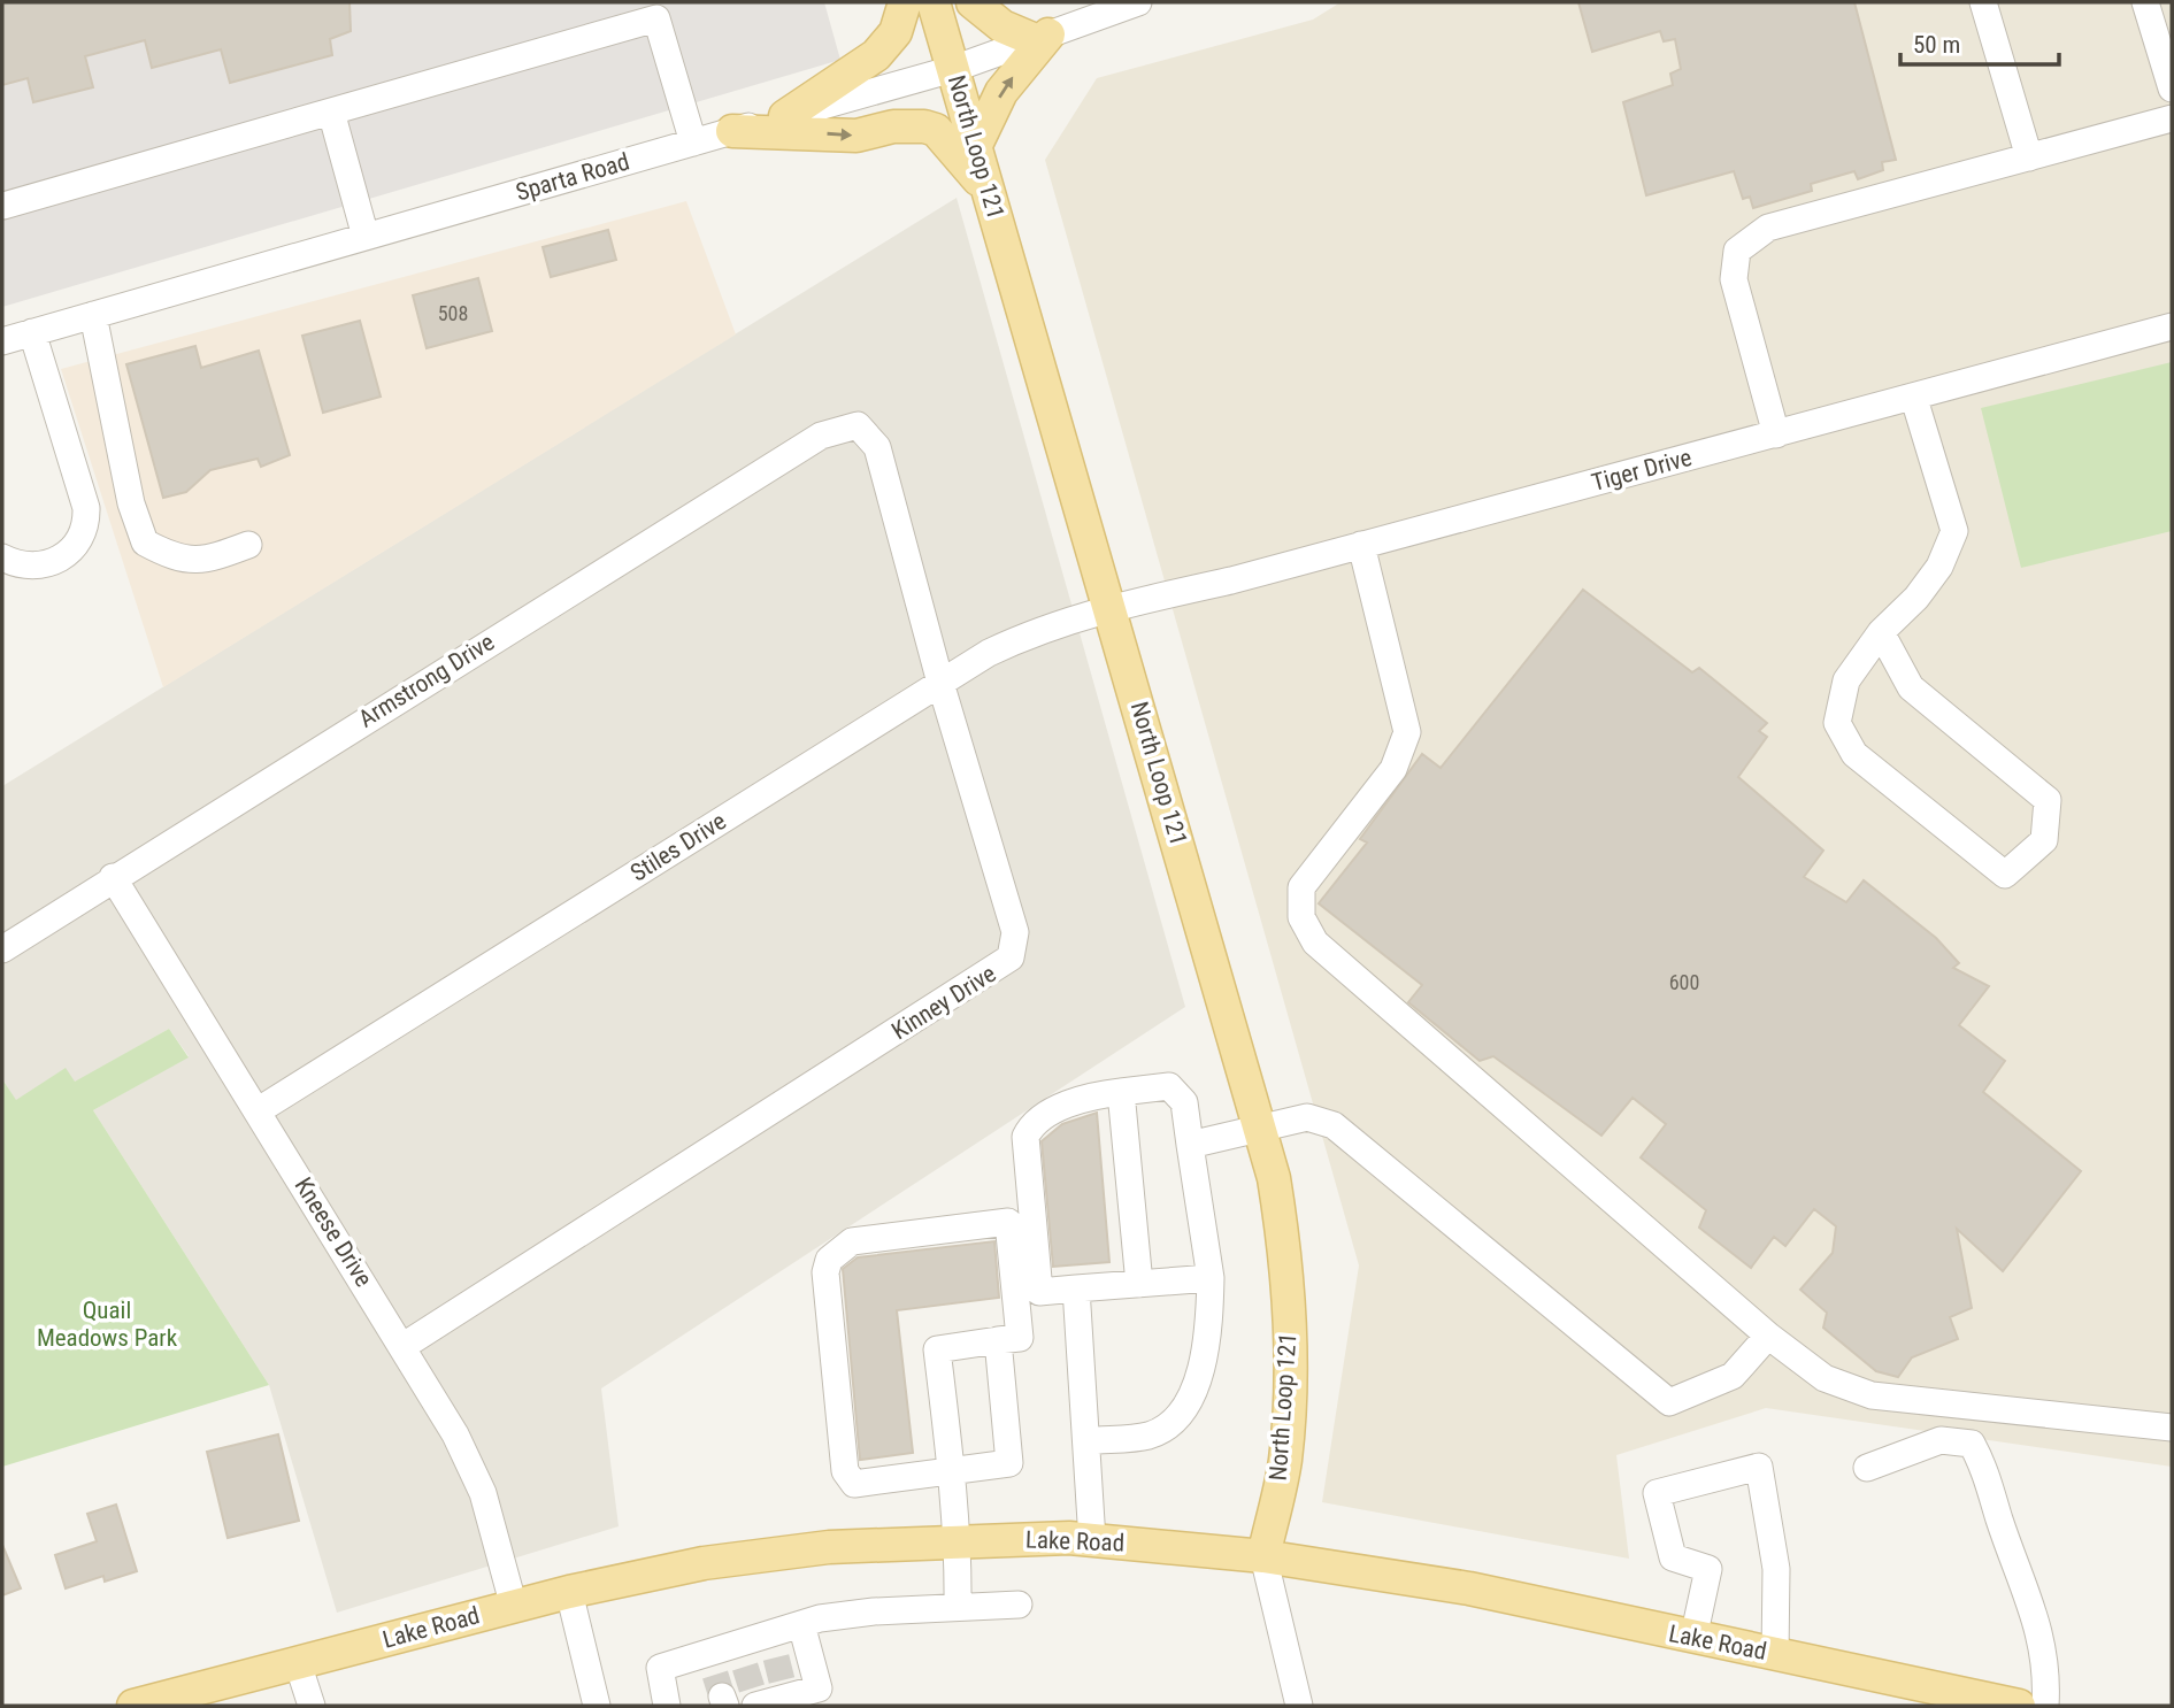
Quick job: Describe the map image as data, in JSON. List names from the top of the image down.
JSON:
{
  "streets": {
    "main road": ["North Loop 121", "Lake Road"],
    "street": [
      "Sparta Road",
      "Tiger Drive",
      "Armstrong Drive",
      "Stiles Drive",
      "Kinney Drive",
      "Kneese Drive"
    ]
  },
  "crossings": [
    ["North Loop 121", "Sparta Road"],
    ["North Loop 121", "Tiger Drive"],
    ["North Loop 121", "Stiles Drive"],
    ["North Loop 121", "Lake Road"],
    ["Tiger Drive", "Stiles Drive"],
    ["Armstrong Drive", "Kinney Drive"],
    ["Armstrong Drive", "Kneese Drive"],
    ["Stiles Drive", "Kinney Drive"],
    ["Stiles Drive", "Kneese Drive"],
    ["Kinney Drive", "Kneese Drive"],
    ["Kneese Drive", "Lake Road"]
  ],
  "parks": ["Quail Meadows Park"],
  "house_numbers": ["508", "600"],
  "scale_bar": "50 m"
}
